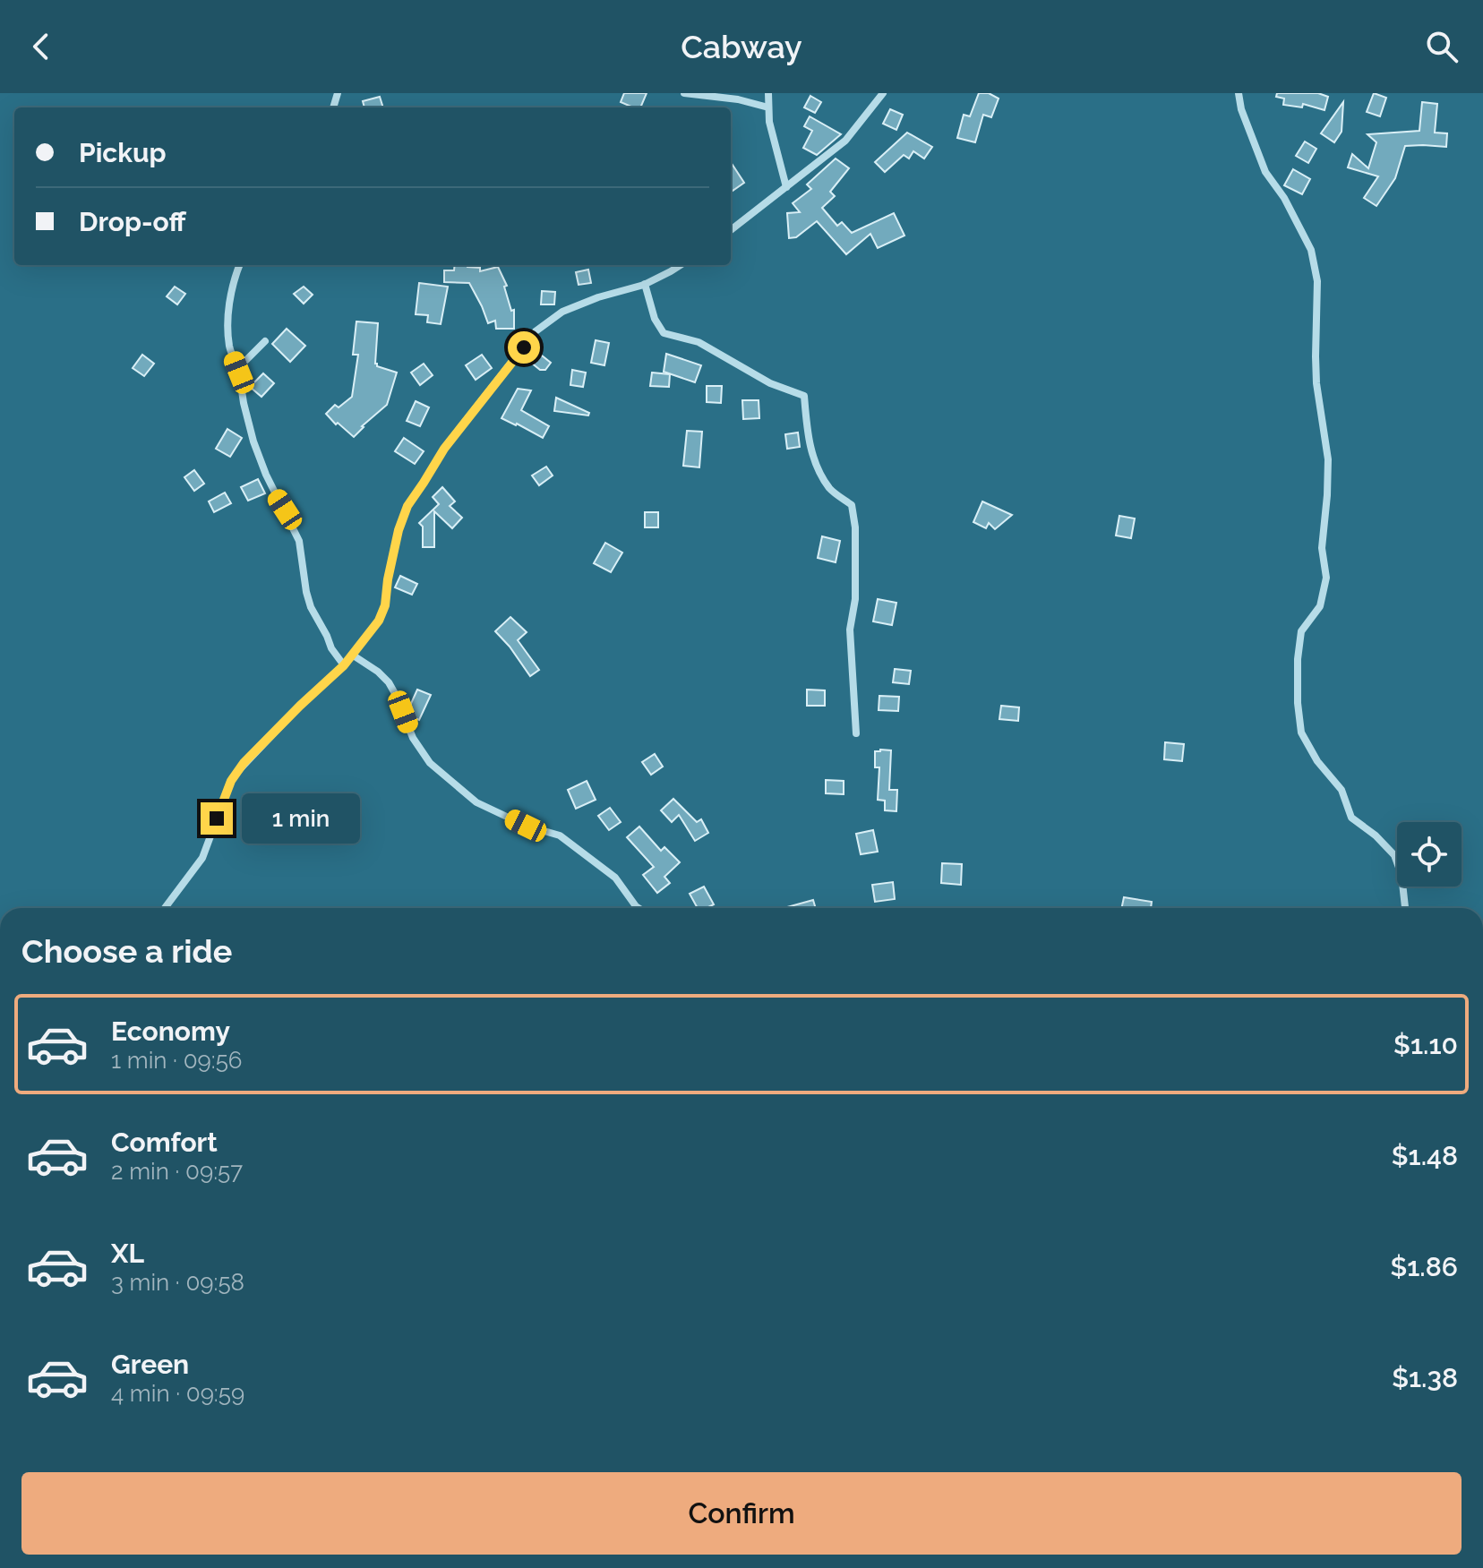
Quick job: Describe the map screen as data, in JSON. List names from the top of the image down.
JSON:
{
  "page": {
    "header": "Cabway",
    "banner": ["Pickup", "Drop-off"],
    "bubble": "1 min",
    "heading": "Choose a ride",
    "list": [
      {
        "name": "Economy",
        "note": "1 min · 09:56",
        "value": "$1.10"
      },
      {
        "name": "Comfort",
        "note": "2 min · 09:57",
        "value": "$1.48"
      },
      {
        "name": "XL",
        "note": "3 min · 09:58",
        "value": "$1.86"
      },
      {
        "name": "Green",
        "note": "4 min · 09:59",
        "value": "$1.38"
      }
    ],
    "buttons": "Confirm"
  }
}
